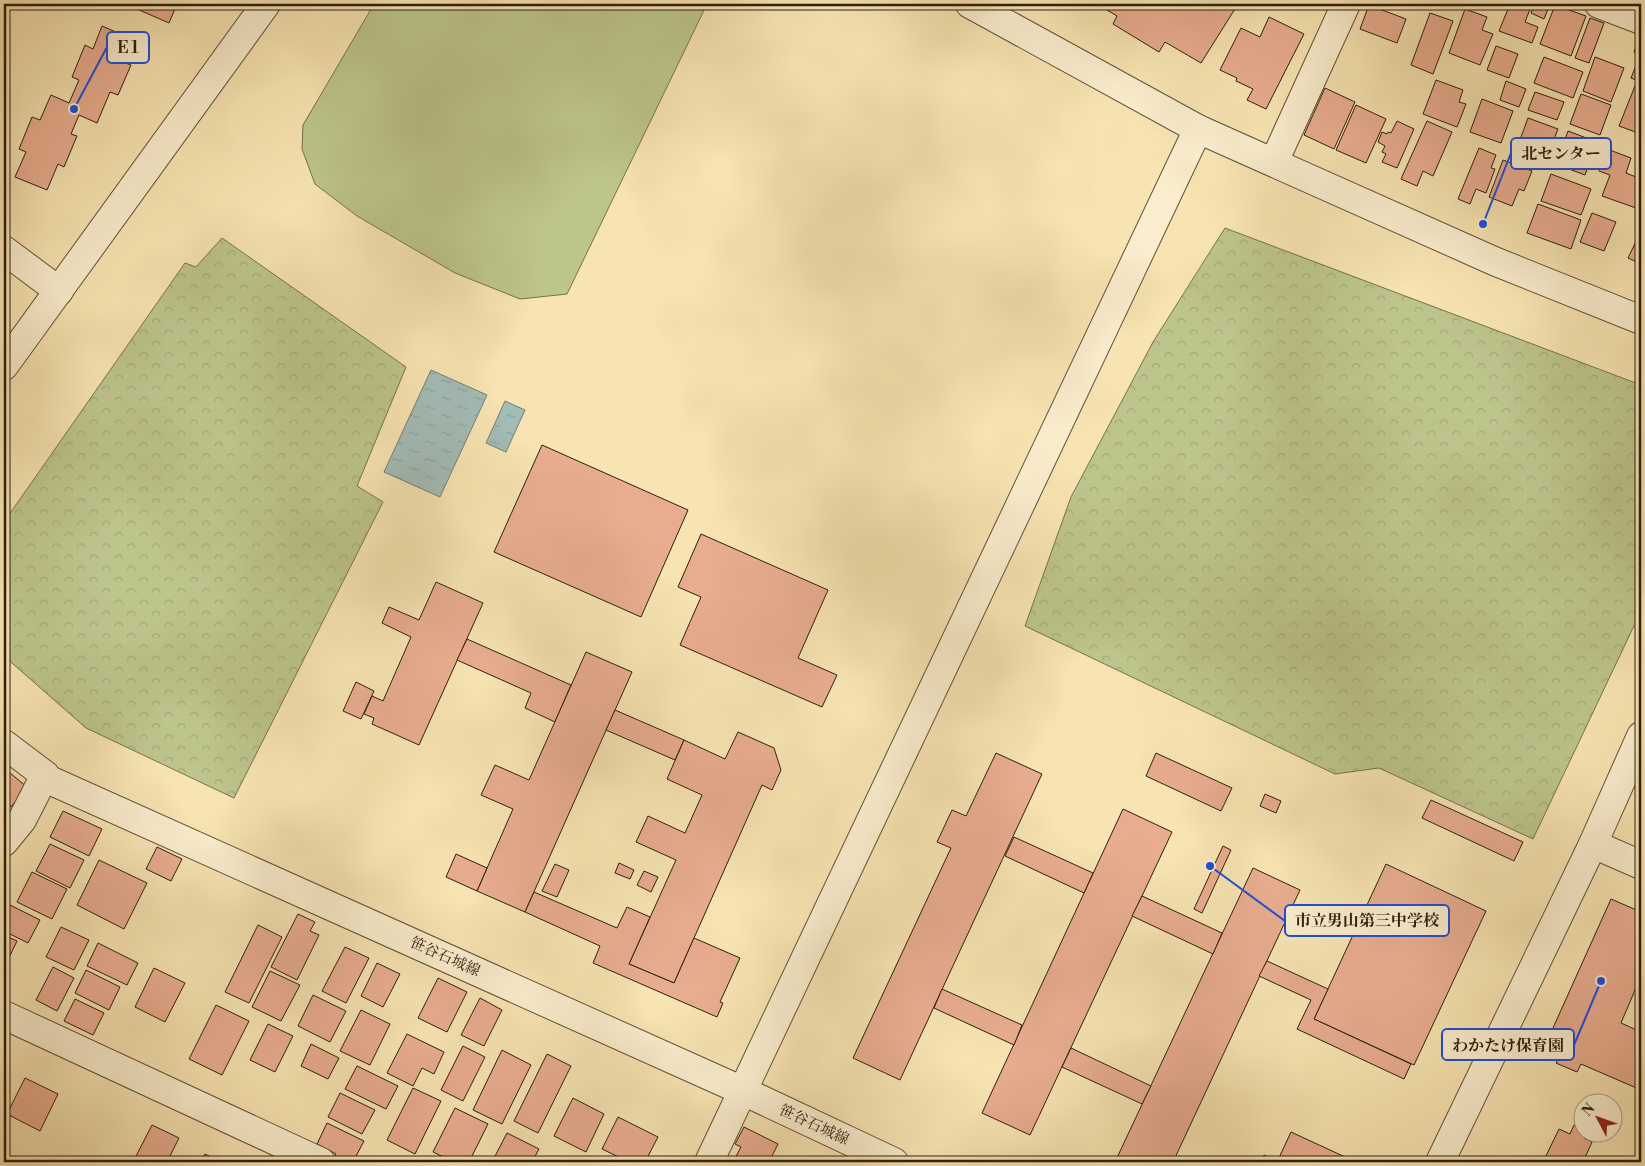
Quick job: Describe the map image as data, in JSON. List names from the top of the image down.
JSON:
{
  "streets": {
    "street": ["笹谷石城線"]
  },
  "places": [
    "E 1",
    "北センター",
    "市立男山第三中学校",
    "わかたけ保育園"
  ],
  "north": "top left"
}
